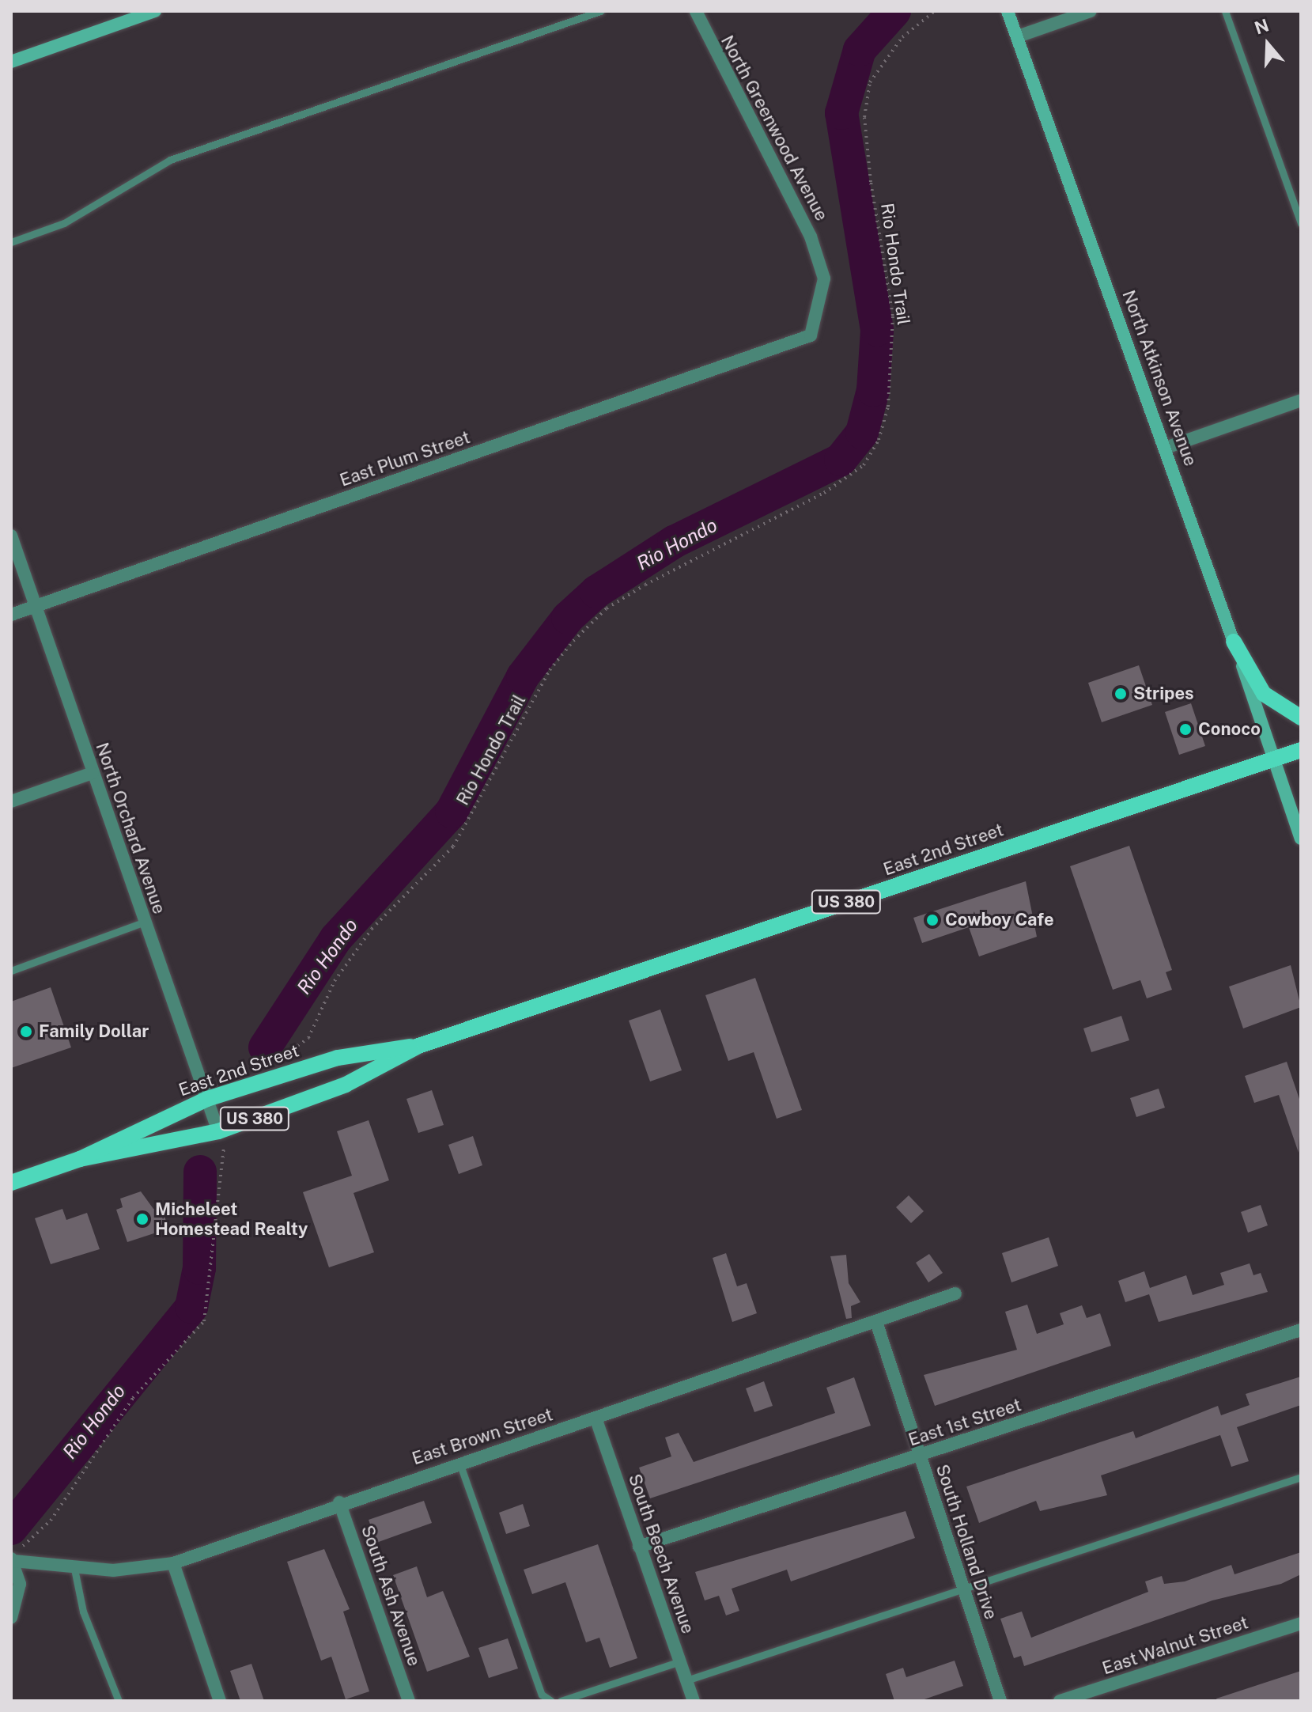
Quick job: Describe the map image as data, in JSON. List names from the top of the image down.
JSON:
{
  "streets": {
    "main road": ["North Atkinson Avenue", "East 2nd Street", "US 380"],
    "street": [
      "North Greenwood Avenue",
      "East Plum Street",
      "North Orchard Avenue",
      "East 1st Street",
      "East Brown Street",
      "South Holland Drive",
      "South Beech Avenue",
      "South Ash Avenue",
      "East Walnut Street"
    ],
    "path": ["Rio Hondo Trail"]
  },
  "crossings": [
    ["North Greenwood Avenue", "East Plum Street"],
    ["Rio Hondo Trail", "East 2nd Street"],
    ["North Atkinson Avenue", "East 2nd Street"],
    ["East Plum Street", "North Orchard Avenue"],
    ["North Orchard Avenue", "East 2nd Street"],
    ["East 1st Street", "South Holland Drive"],
    ["East 1st Street", "South Beech Avenue"],
    ["East Brown Street", "South Holland Drive"],
    ["East Brown Street", "South Beech Avenue"],
    ["East Brown Street", "South Ash Avenue"]
  ],
  "water": ["Rio Hondo"],
  "places": [
    "Stripes",
    "Conoco",
    "Cowboy Cafe",
    "Family Dollar",
    "Micheleet Homestead Realty"
  ],
  "north": "top"
}
